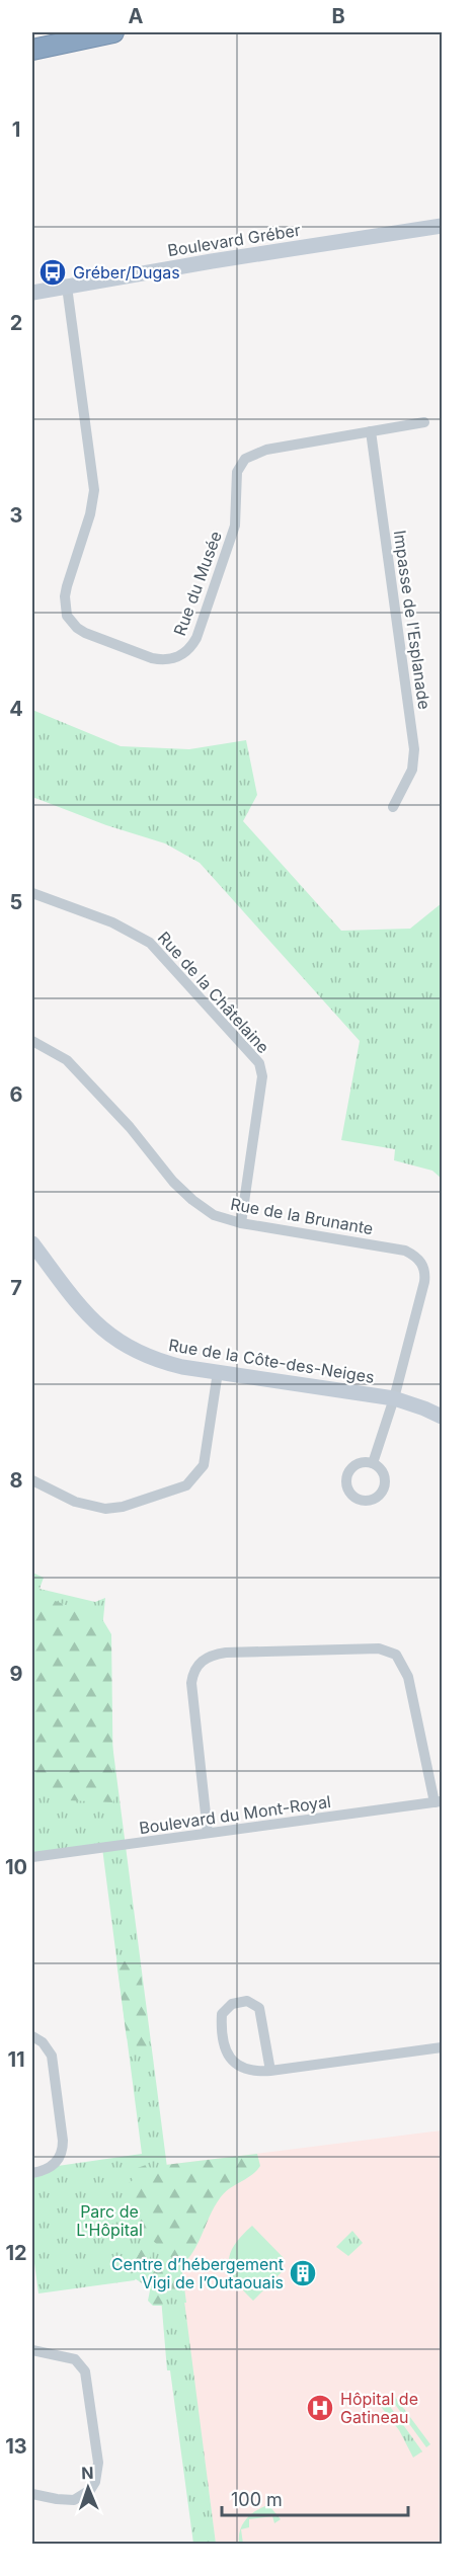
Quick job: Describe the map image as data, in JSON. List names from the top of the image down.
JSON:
{
  "streets": {
    "street": [
      "Boulevard Gréber",
      "Rue du Musée",
      "Impasse de l'Esplanade",
      "Rue de la Châtelaine",
      "Rue de la Brunante",
      "Rue de la Côte-des-Neiges",
      "Boulevard du Mont-Royal"
    ]
  },
  "crossings": [
    ["Boulevard Gréber", "Rue du Musée"],
    ["Rue du Musée", "Impasse de l'Esplanade"],
    ["Rue de la Châtelaine", "Rue de la Brunante"],
    ["Rue de la Brunante", "Rue de la Côte-des-Neiges"]
  ],
  "parks": ["Parc de L'Hôpital"],
  "places": {
    "bus stop": ["Gréber/Dugas"],
    "building": ["Centre d’hébergement Vigi de l’Outaouais"],
    "hospital": ["Hôpital de Gatineau"]
  },
  "scale_bar": "100 m",
  "north": "top",
  "grid": {
    "columns": ["A", "B"],
    "rows": [
      "1",
      "2",
      "3",
      "4",
      "5",
      "6",
      "7",
      "8",
      "9",
      "10",
      "11",
      "12",
      "13"
    ]
  }
}
